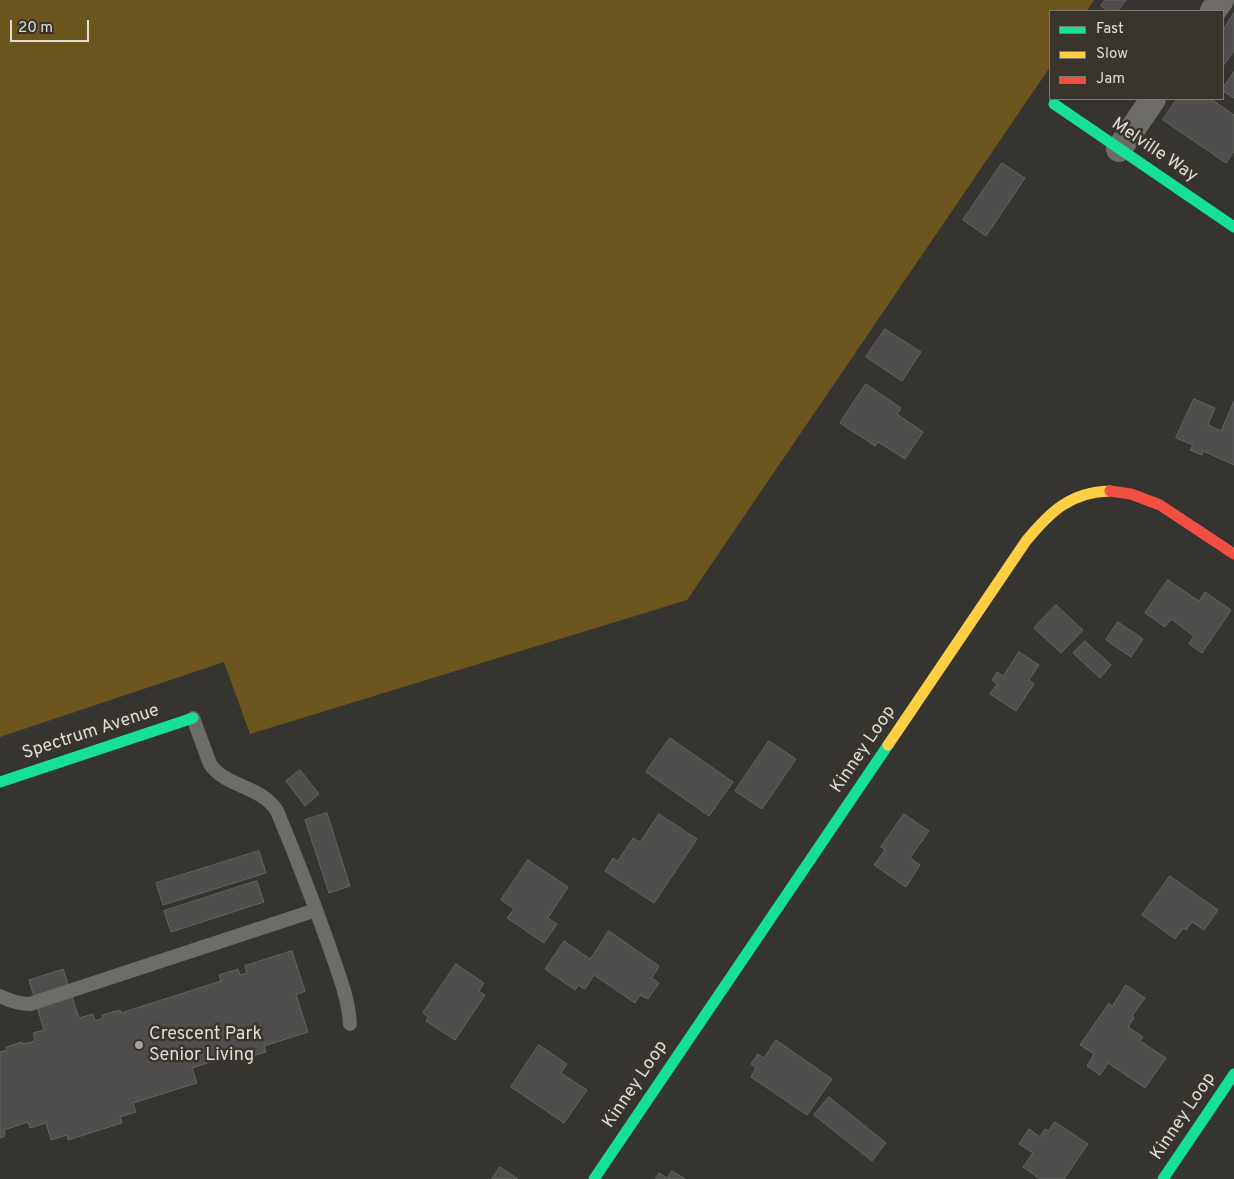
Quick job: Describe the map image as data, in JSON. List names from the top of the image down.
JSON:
{
  "streets": {
    "street": ["Melville Way", "Spectrum Avenue", "Kinney Loop"]
  },
  "places": ["Crescent Park Senior Living"],
  "legend": ["Fast", "Slow", "Jam"],
  "scale_bar": "20 m"
}
